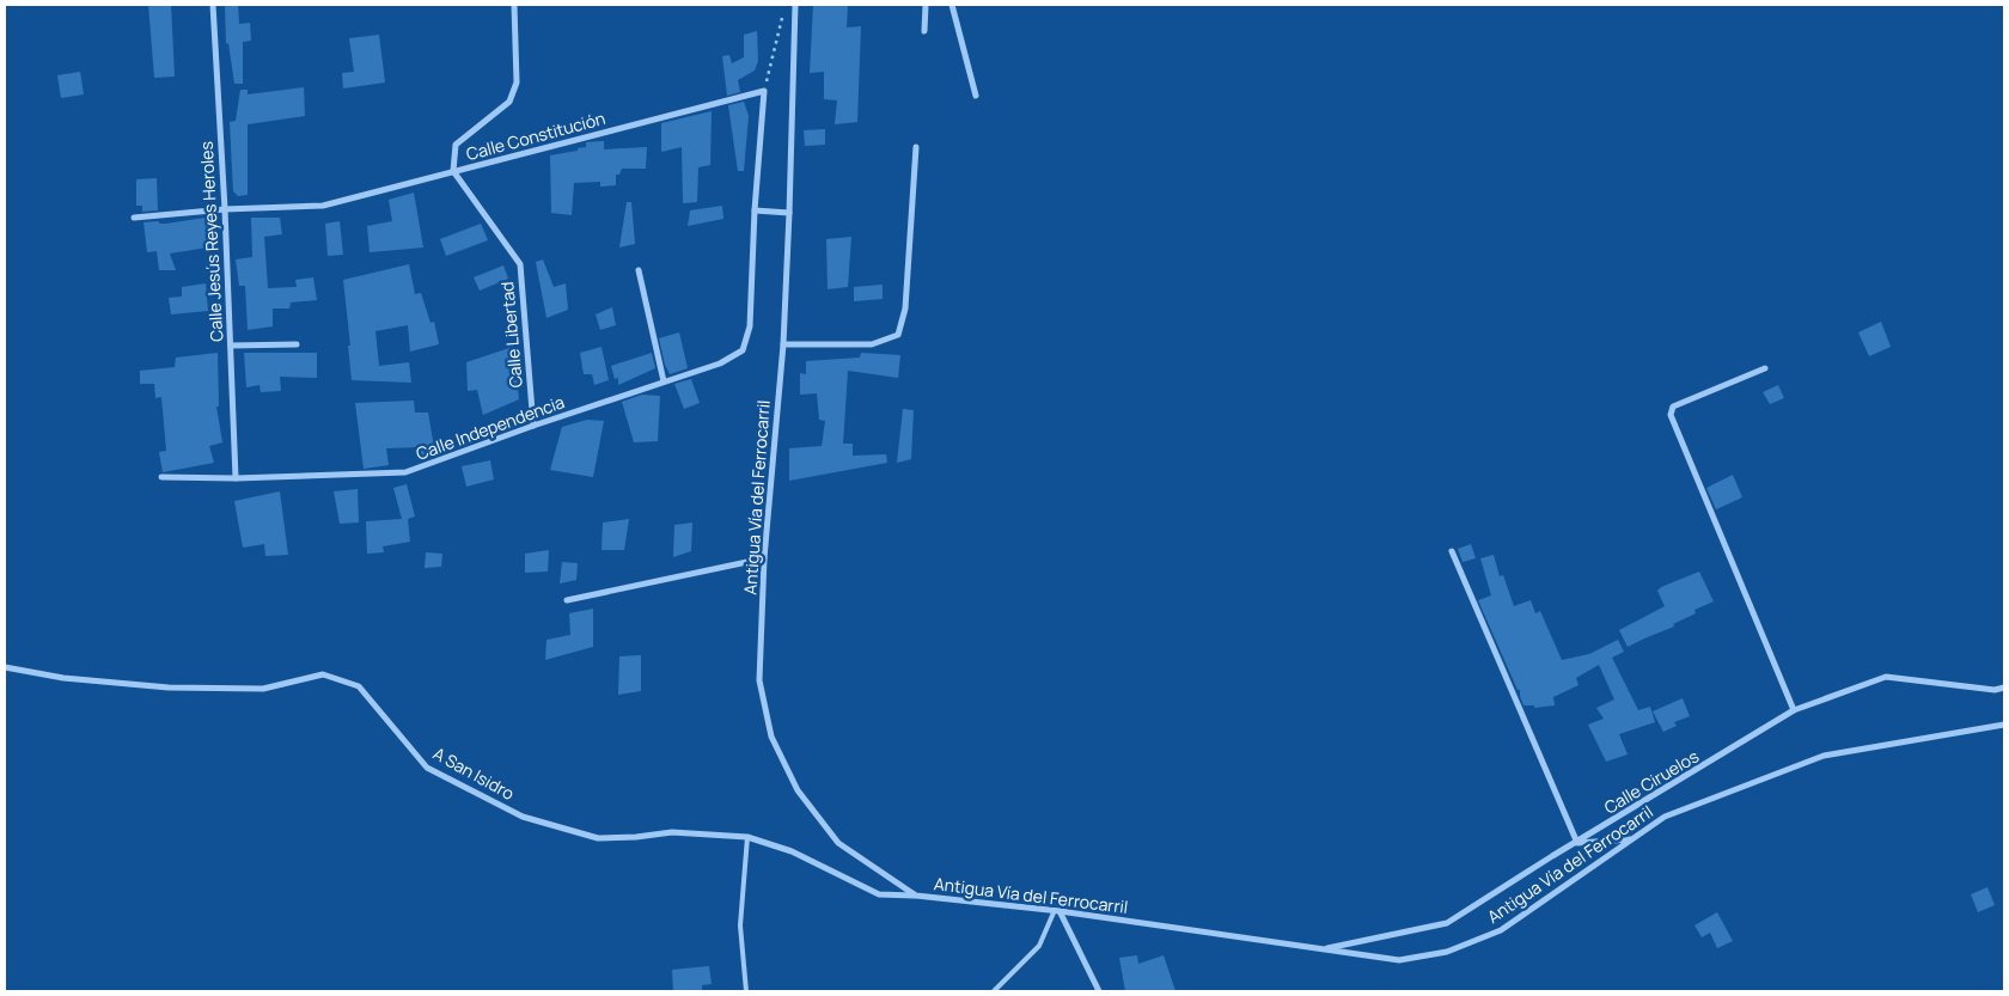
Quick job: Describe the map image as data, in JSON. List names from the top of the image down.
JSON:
{
  "streets": {
    "street": [
      "Calle Constitución",
      "Calle Jesús Reyes Heroles",
      "Calle Libertad",
      "Calle Independencia",
      "Antigua Vía del Ferrocarril",
      "A San Isidro",
      "Calle Ciruelos"
    ]
  },
  "crossings": [
    ["Calle Constitución", "Calle Jesús Reyes Heroles"],
    ["Calle Constitución", "Calle Libertad"],
    ["Calle Jesús Reyes Heroles", "Calle Independencia"],
    ["Calle Libertad", "Calle Independencia"],
    ["Antigua Vía del Ferrocarril", "A San Isidro"],
    ["Antigua Vía del Ferrocarril", "Calle Ciruelos"]
  ]
}
